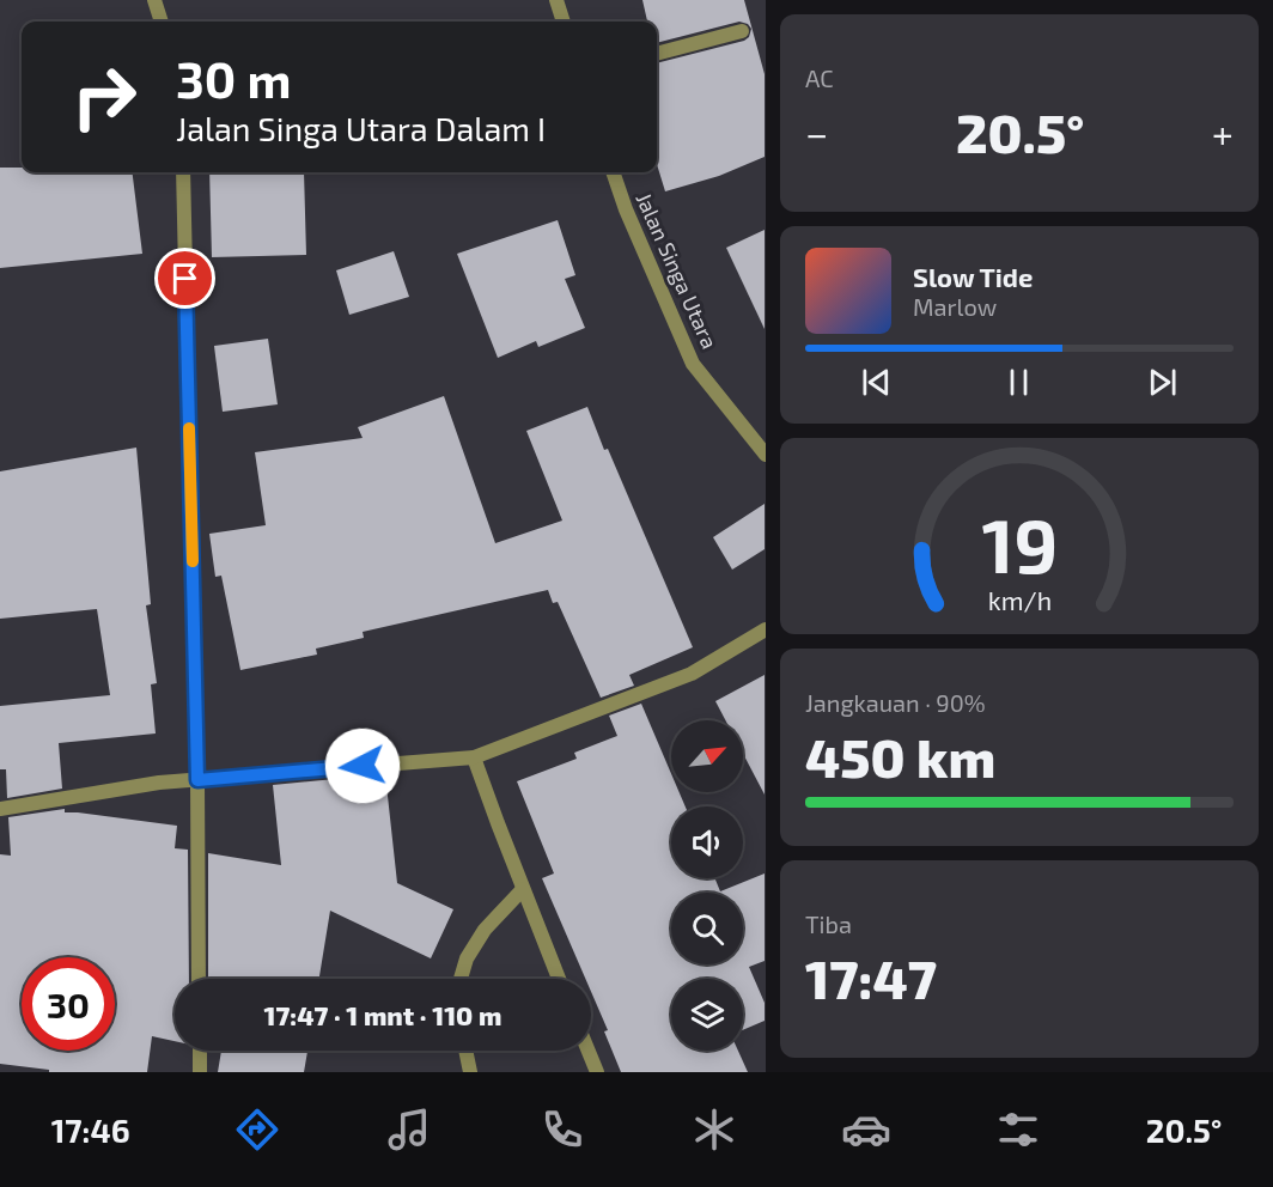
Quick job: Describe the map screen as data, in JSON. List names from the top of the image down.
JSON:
{
  "streets": {
    "street": ["Jalan Singa Utara"]
  },
  "north": "top right",
  "page": {
    "tile": [
      "AC",
      ["Jangkauan · 90%", "450 km"],
      ["Tiba", "17:47"]
    ],
    "turn": ["30 m", "Jalan Singa Utara Dalam I"],
    "heat": ["−", "20.5°", "+"],
    "song": ["Slow Tide", "Marlow"],
    "limit": "30",
    "trip": "17:47 · 1 mnt · 110 m",
    "tabs": ["17:46", "20.5°"],
    "gauge": ["19", "km/h"]
  }
}
